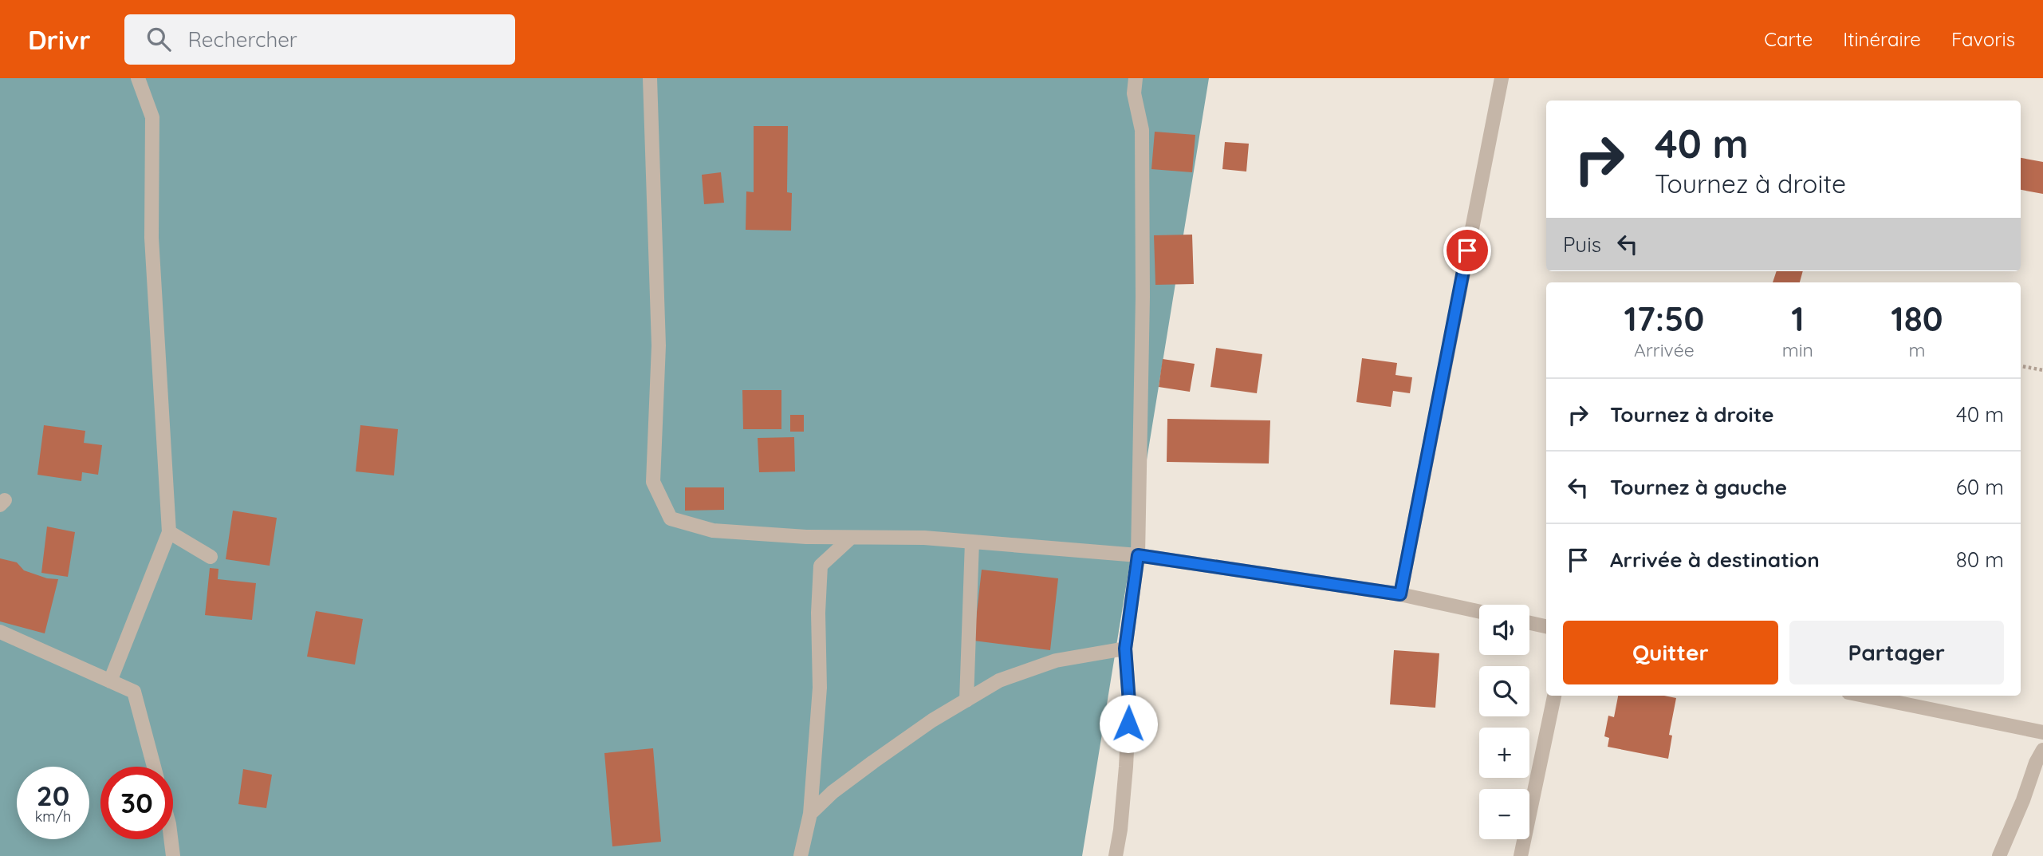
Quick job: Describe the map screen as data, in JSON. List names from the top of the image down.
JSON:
{
  "page": {
    "header": "Drivr",
    "search": "Rechercher",
    "nav": ["Carte", "Itinéraire", "Favoris"],
    "turn": ["40 m", "Tournez à droite"],
    "then": "Puis",
    "eta": [
      "17:50",
      "Arrivée",
      "1",
      "min",
      "180",
      "m"
    ],
    "list": [
      {
        "name": "Tournez à droite",
        "value": "40 m"
      },
      {
        "name": "Tournez à gauche",
        "value": "60 m"
      },
      {
        "name": "Arrivée à destination",
        "value": "80 m"
      }
    ],
    "map_buttons": ["+", "−"],
    "buttons": ["Quitter", "Partager"],
    "speed": "20 km/h",
    "limit": "30"
  }
}
